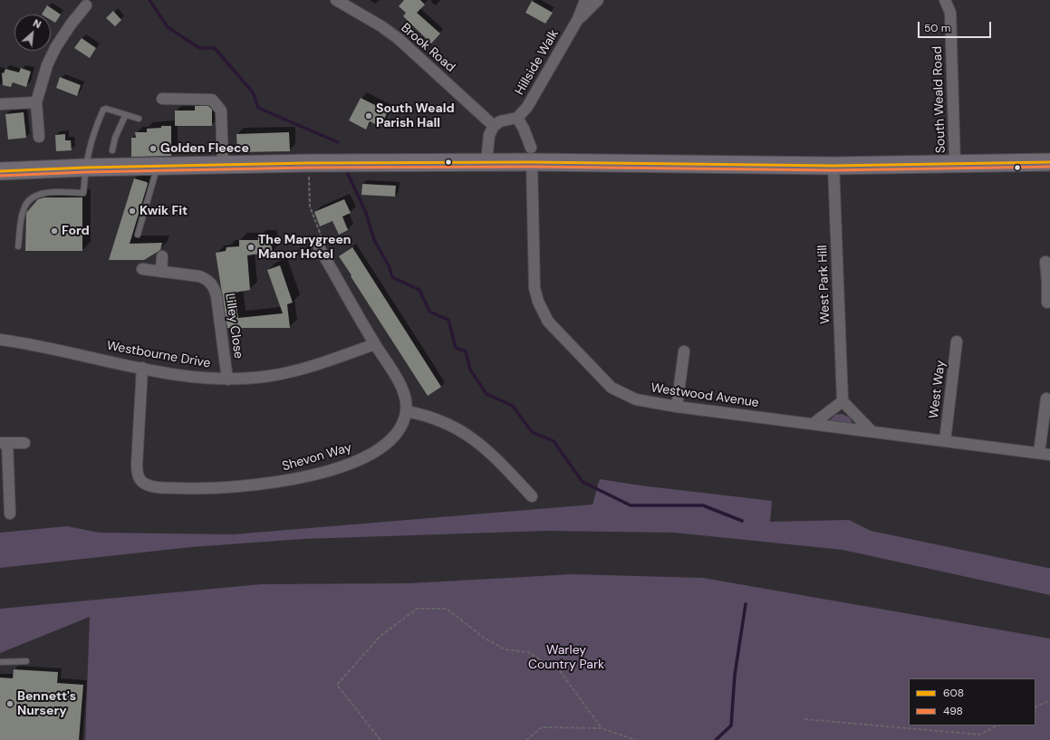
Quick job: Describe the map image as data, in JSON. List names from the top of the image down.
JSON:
{
  "streets": {
    "street": [
      "Brook Road",
      "Hillside Walk",
      "South Weald Road",
      "West Park Hill",
      "Lilley Close",
      "Westbourne Drive",
      "West Way",
      "Westwood Avenue",
      "Shevon Way"
    ]
  },
  "crossings": [
    ["Lilley Close", "Westbourne Drive"],
    ["Westbourne Drive", "Shevon Way"],
    ["West Way", "Westwood Avenue"]
  ],
  "parks": ["Warley Country Park"],
  "places": [
    "South Weald Parish Hall",
    "Golden Fleece",
    "Kwik Fit",
    "Ford",
    "The Marygreen Manor Hotel",
    "Bennett's Nursery"
  ],
  "lines": ["transit line 608", "transit line 498"],
  "legend": ["608", "498"],
  "scale_bar": "50 m",
  "north": "top right"
}
